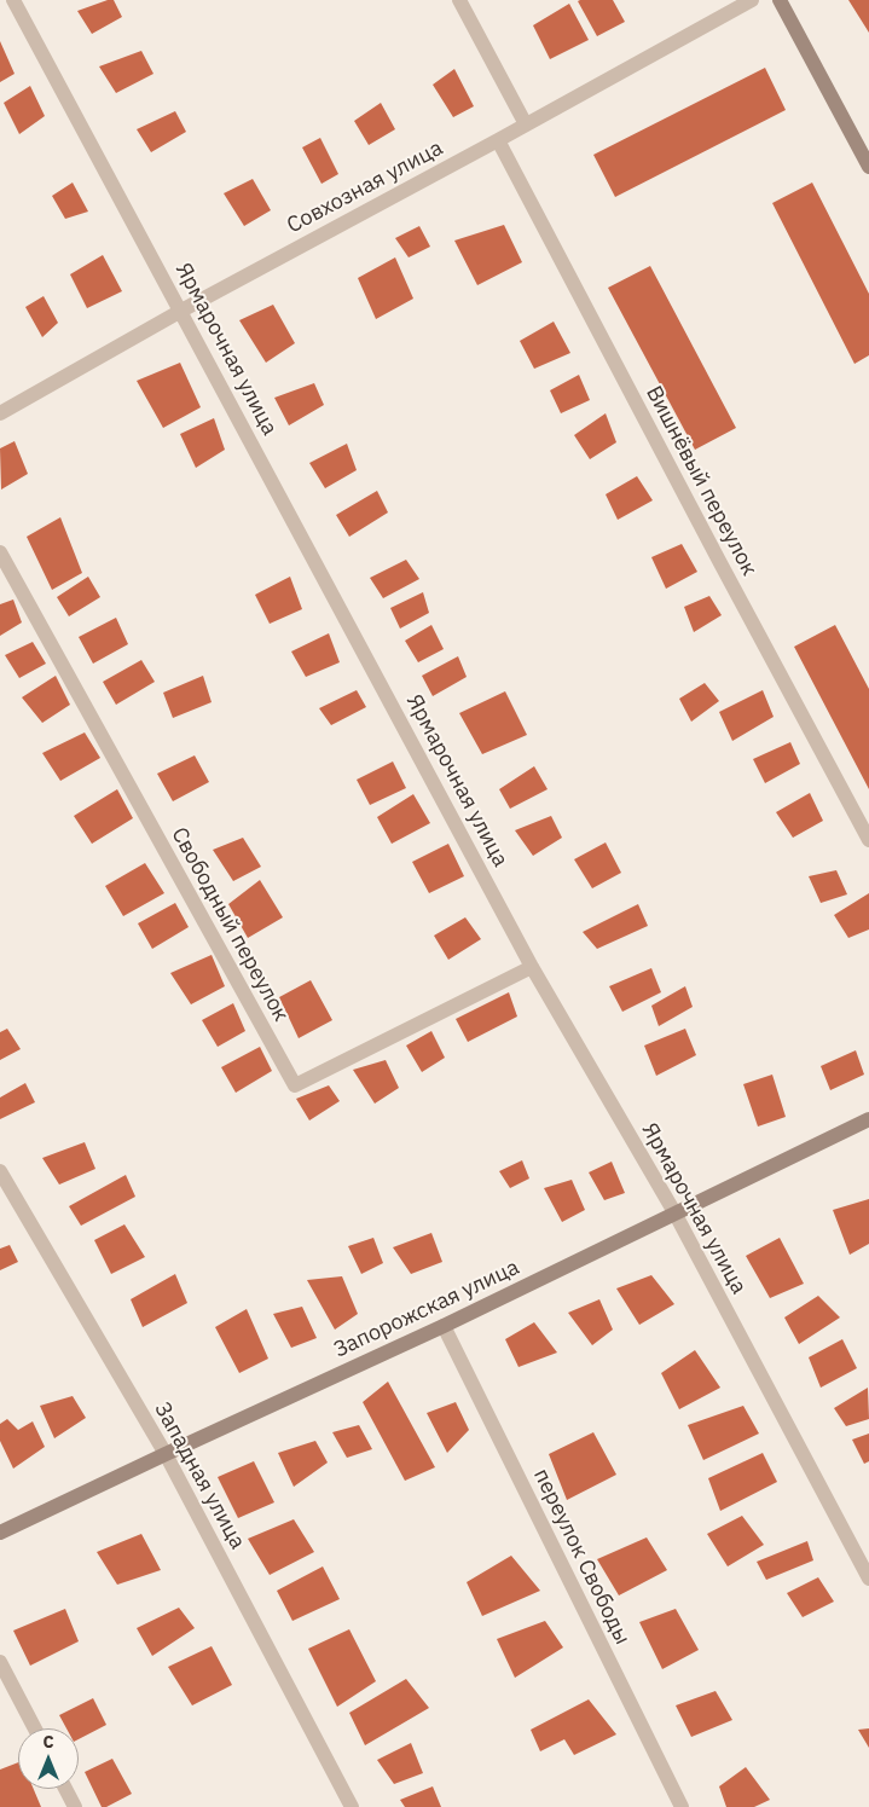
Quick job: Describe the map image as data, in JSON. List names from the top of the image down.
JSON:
{
  "streets": {
    "street": [
      "Совхозная улица",
      "Ярмарочная улица",
      "Вишнёвый переулок",
      "Свободный переулок",
      "Запорожская улица",
      "Западная улица",
      "переулок Свободы"
    ]
  },
  "crossings": [
    ["Совхозная улица", "Ярмарочная улица"],
    ["Совхозная улица", "Вишнёвый переулок"],
    ["Ярмарочная улица", "Свободный переулок"],
    ["Ярмарочная улица", "Запорожская улица"],
    ["Запорожская улица", "Западная улица"],
    ["Запорожская улица", "переулок Свободы"]
  ],
  "north": "top"
}
